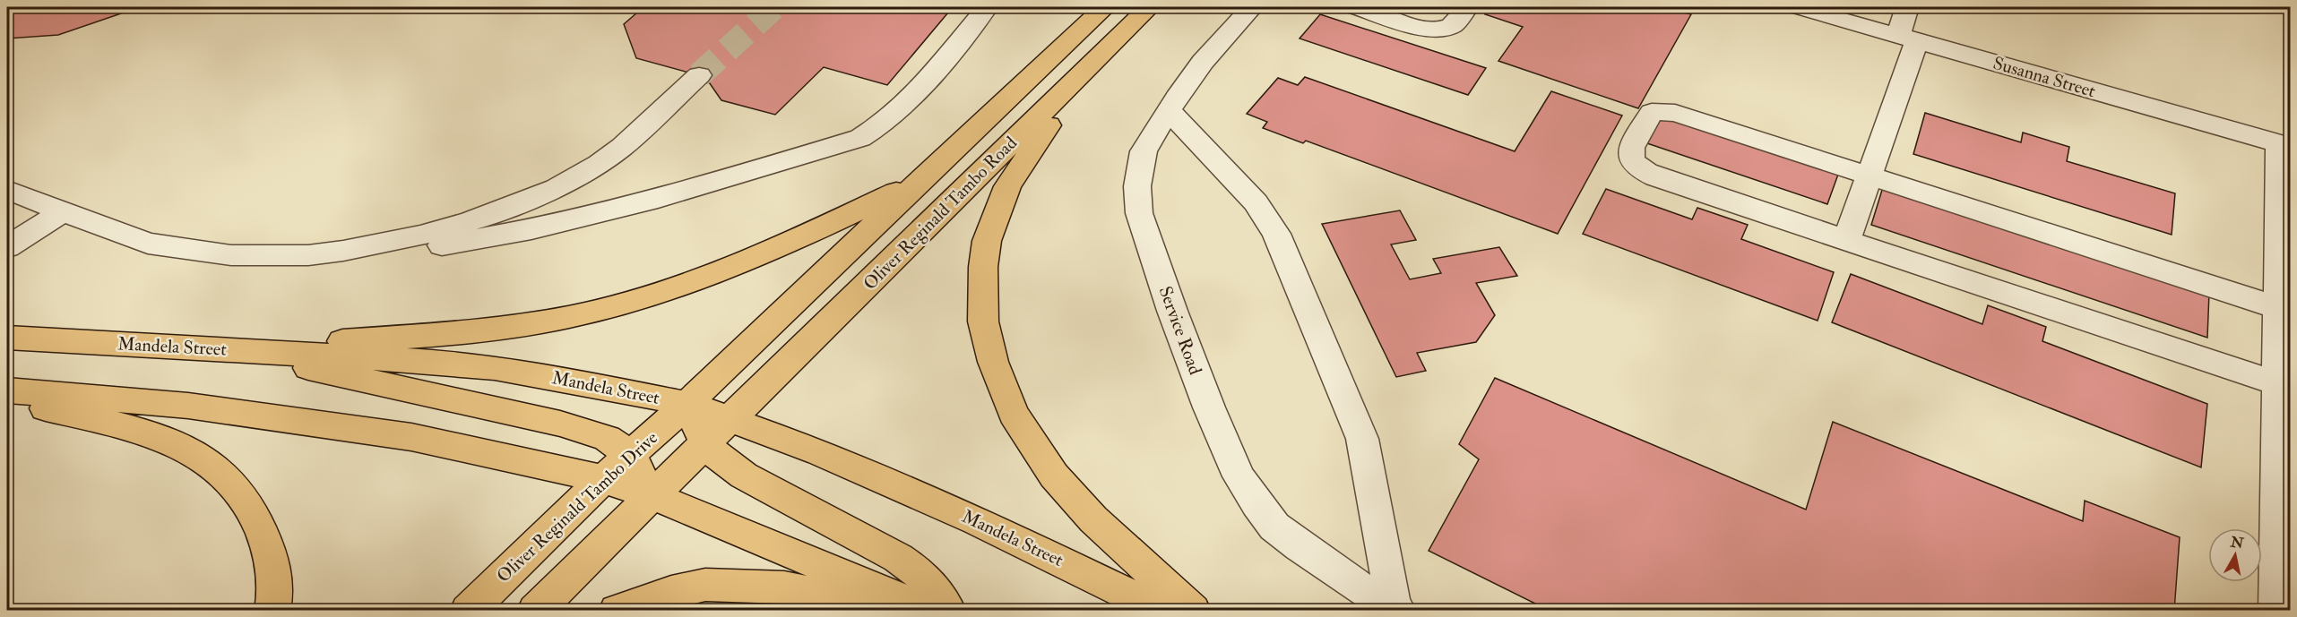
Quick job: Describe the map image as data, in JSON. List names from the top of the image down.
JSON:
{
  "streets": {
    "main road": ["Oliver Reginald Tambo Road", "Mandela Street", "Oliver Reginald Tambo Drive"],
    "street": ["Susanna Street", "Service Road"]
  },
  "crossings": [
    ["Oliver Reginald Tambo Road", "Mandela Street"],
    ["Oliver Reginald Tambo Road", "Oliver Reginald Tambo Drive"],
    ["Mandela Street", "Oliver Reginald Tambo Drive"]
  ],
  "north": "top"
}
